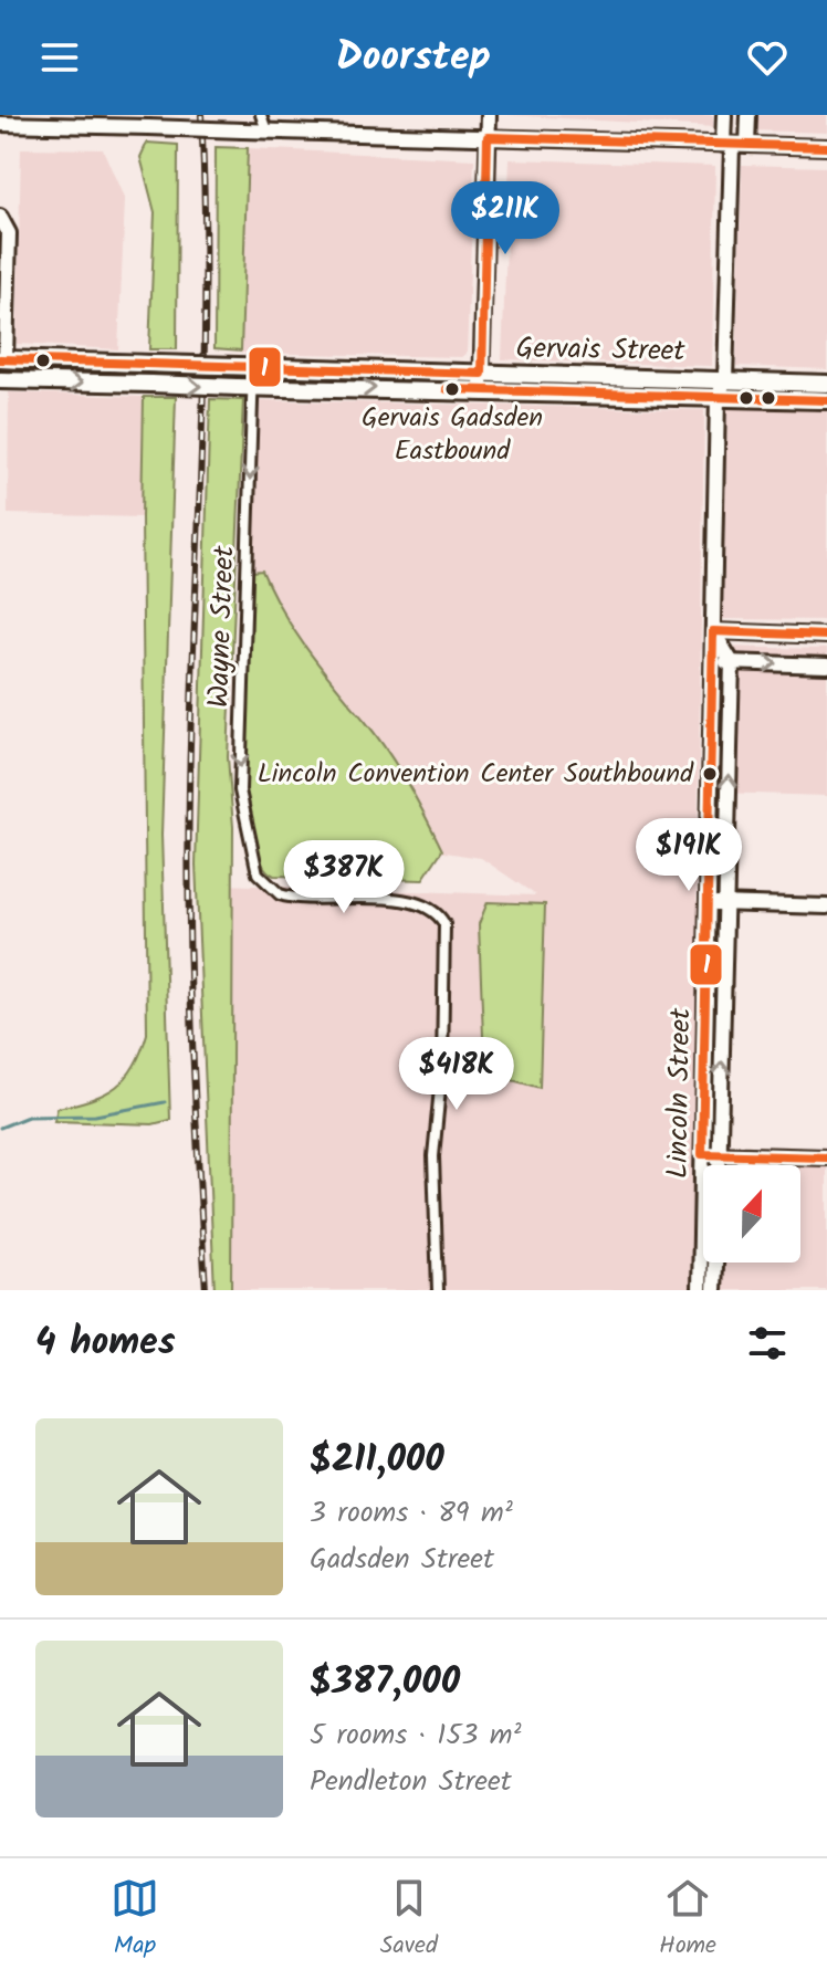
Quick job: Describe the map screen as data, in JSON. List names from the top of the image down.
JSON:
{
  "streets": {
    "main road": ["Gervais Street"],
    "street": ["Wayne Street", "Lincoln Street"]
  },
  "crossings": [
    ["Gervais Street", "Wayne Street"],
    ["Gervais Street", "Lincoln Street"]
  ],
  "one_way": ["Wayne Street"],
  "places": ["Gervais Gadsden Eastbound", "Lincoln Convention Center Southbound"],
  "lines": ["transit line 1"],
  "north": "top",
  "page": {
    "header": "Doorstep",
    "price": [
      "$211K",
      "$191K",
      "$387K",
      "$418K"
    ],
    "heading": "4 homes",
    "list": [
      {
        "name": "$211,000",
        "note": "3 rooms · 89 m² · Gadsden Street"
      },
      {
        "name": "$387,000",
        "note": "5 rooms · 153 m² · Pendleton Street"
      }
    ],
    "tabs": ["Map", "Saved", "Home"]
  }
}
